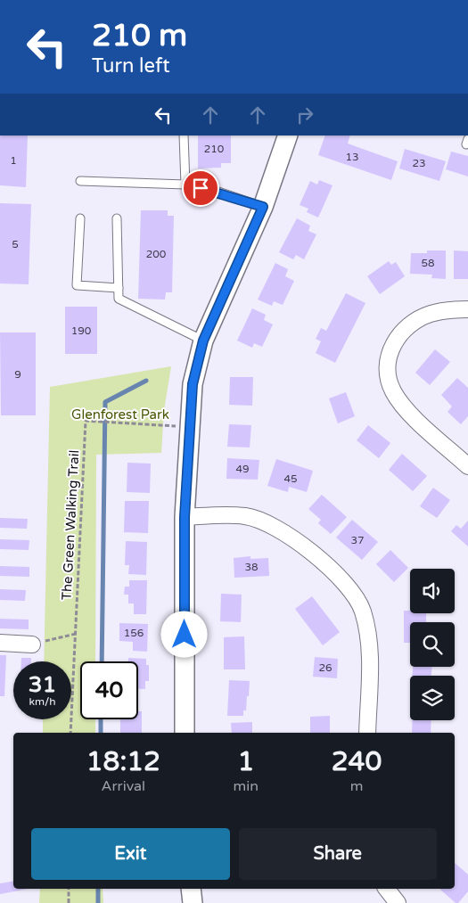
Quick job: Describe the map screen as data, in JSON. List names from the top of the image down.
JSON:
{
  "streets": {
    "path": ["The Green Walking Trail"]
  },
  "parks": ["Glenforest Park"],
  "house_numbers": [
    "210",
    "13",
    "1",
    "23",
    "5",
    "200",
    "58",
    "190",
    "9",
    "49",
    "45",
    "37",
    "38",
    "156",
    "26"
  ],
  "page": {
    "turn": ["210 m", "Turn left"],
    "speed": "31 km/h",
    "limit": "40",
    "eta": [
      "18:12",
      "Arrival",
      "1",
      "min",
      "240",
      "m"
    ],
    "buttons": ["Exit", "Share"]
  }
}
